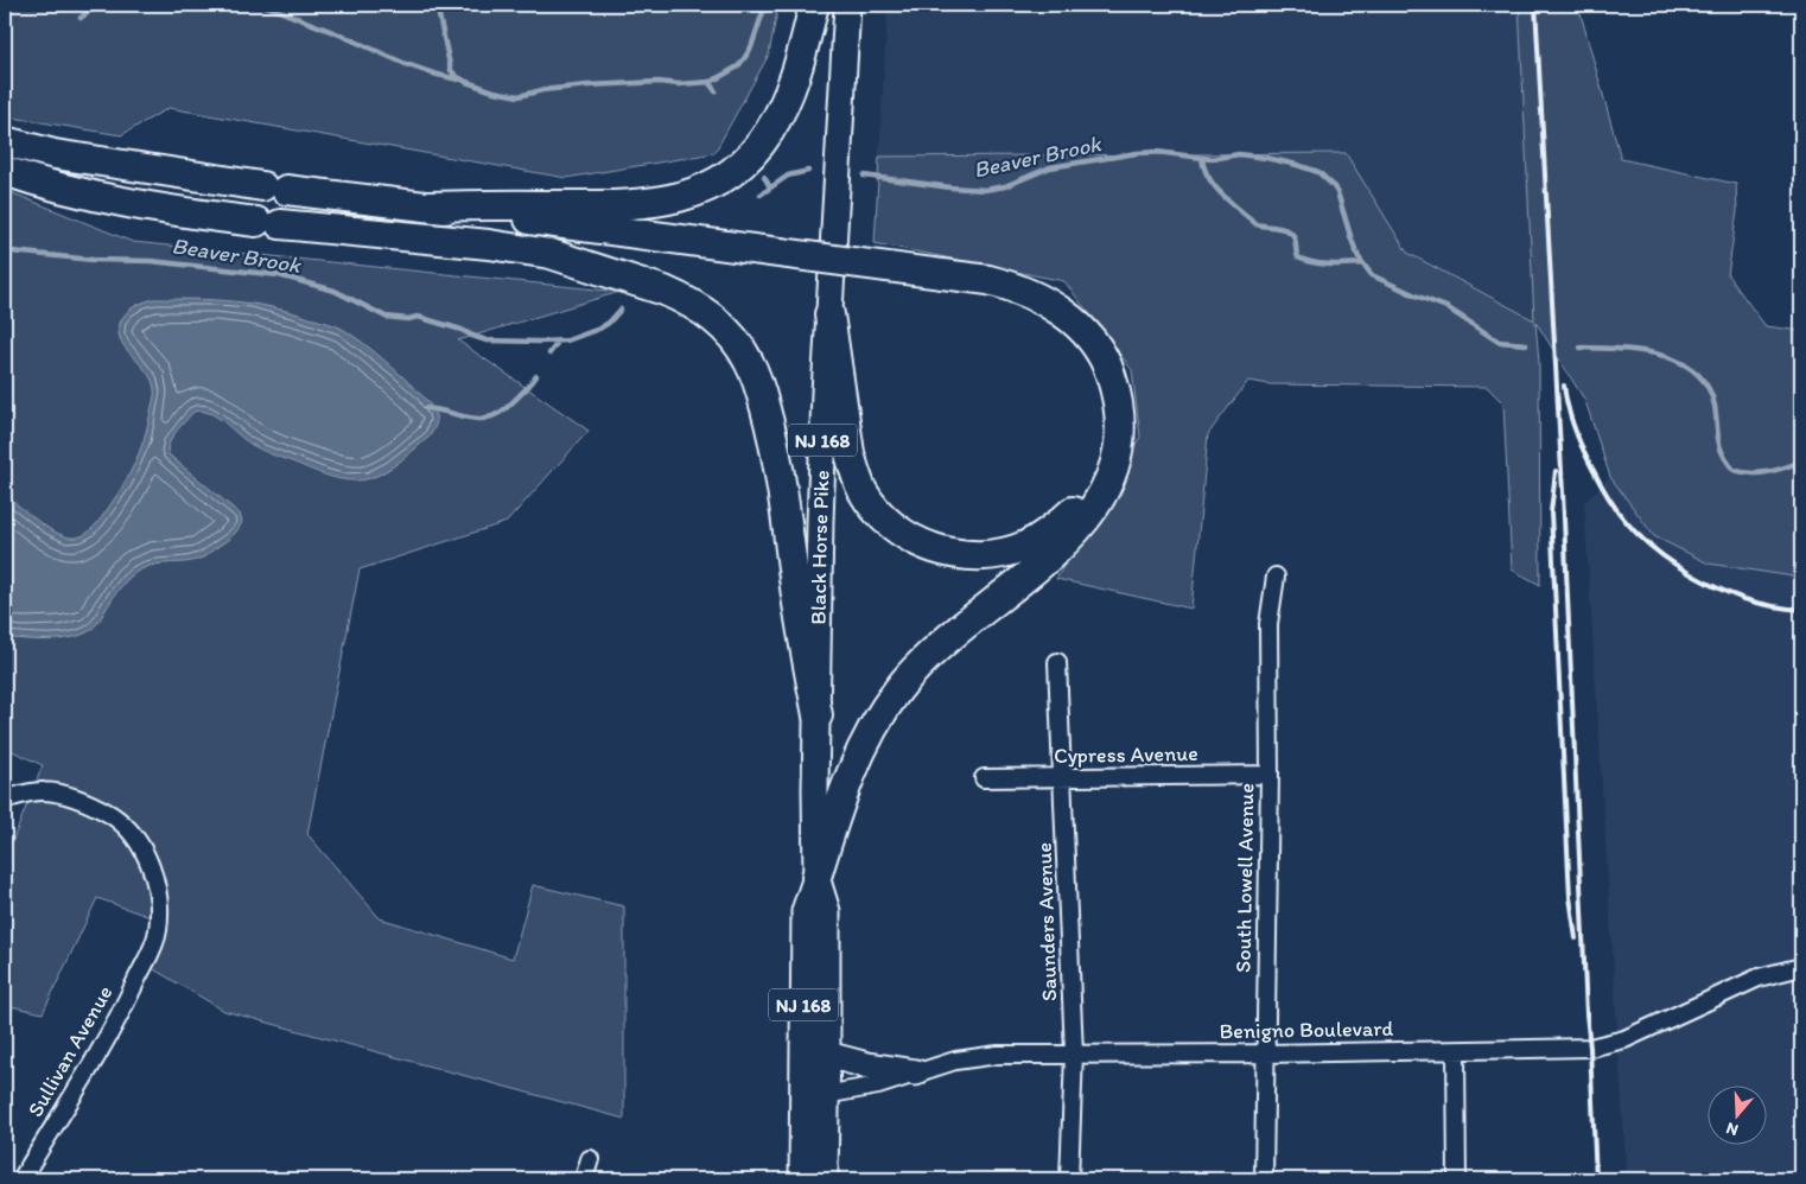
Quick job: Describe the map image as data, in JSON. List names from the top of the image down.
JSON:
{
  "streets": {
    "main road": ["NJ 168", "Black Horse Pike"],
    "street": [
      "Cypress Avenue",
      "South Lowell Avenue",
      "Saunders Avenue",
      "Benigno Boulevard",
      "Sullivan Avenue"
    ]
  },
  "crossings": [
    ["Black Horse Pike", "Benigno Boulevard"],
    ["Cypress Avenue", "South Lowell Avenue"],
    ["Cypress Avenue", "Saunders Avenue"],
    ["South Lowell Avenue", "Benigno Boulevard"],
    ["Saunders Avenue", "Benigno Boulevard"]
  ],
  "water": ["Beaver Brook"],
  "north": "bottom"
}
